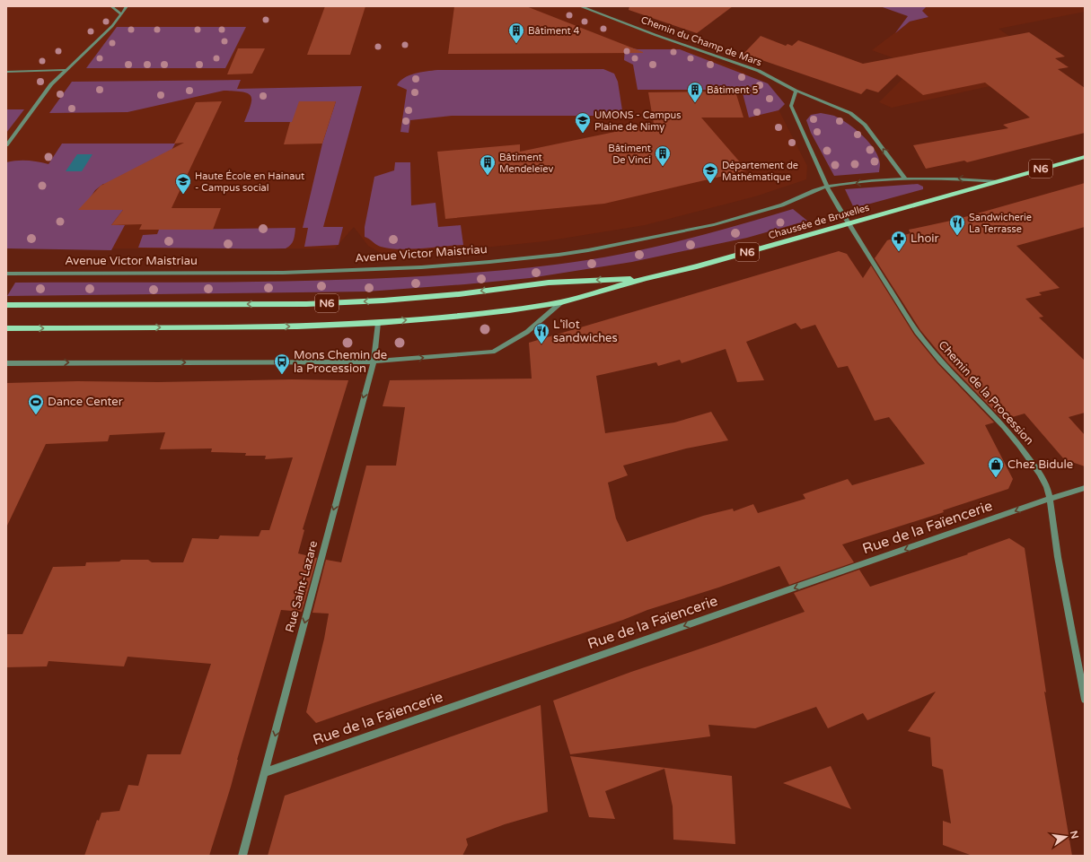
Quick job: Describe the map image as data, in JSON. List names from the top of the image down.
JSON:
{
  "streets": {
    "main road": ["N6", "Chaussée de Bruxelles"],
    "street": [
      "Chemin du Champ de Mars",
      "Avenue Victor Maistriau",
      "Chemin de la Procession",
      "Rue de la Faïencerie",
      "Rue Saint-Lazare"
    ]
  },
  "crossings": [
    ["Chemin du Champ de Mars", "Chaussée de Bruxelles"],
    ["N6", "Chaussée de Bruxelles"],
    ["N6", "Rue Saint-Lazare"],
    ["Chaussée de Bruxelles", "Avenue Victor Maistriau"],
    ["Chaussée de Bruxelles", "Chemin de la Procession"],
    ["Chemin de la Procession", "Rue de la Faïencerie"],
    ["Rue de la Faïencerie", "Rue Saint-Lazare"]
  ],
  "one_way": ["Chemin du Champ de Mars", "Rue de la Faïencerie", "Rue Saint-Lazare"],
  "places": {
    "building": [
      "Bâtiment 4",
      "Bâtiment 5",
      "Bâtiment De Vinci",
      "Bâtiment Mendeleïev"
    ],
    "school or university": ["UMONS - Campus Plaine de Nimy", "Département de Mathématique", "Haute École en Hainaut - Campus social"],
    "restaurant": ["Sandwicherie La Terrasse", "L'îlot sandwiches"],
    "pharmacy": ["Lhoir"],
    "bus stop": ["Mons Chemin de la Procession"],
    "sports": ["Dance Center"],
    "shop": ["Chez Bidule"]
  },
  "north": "right"
}
